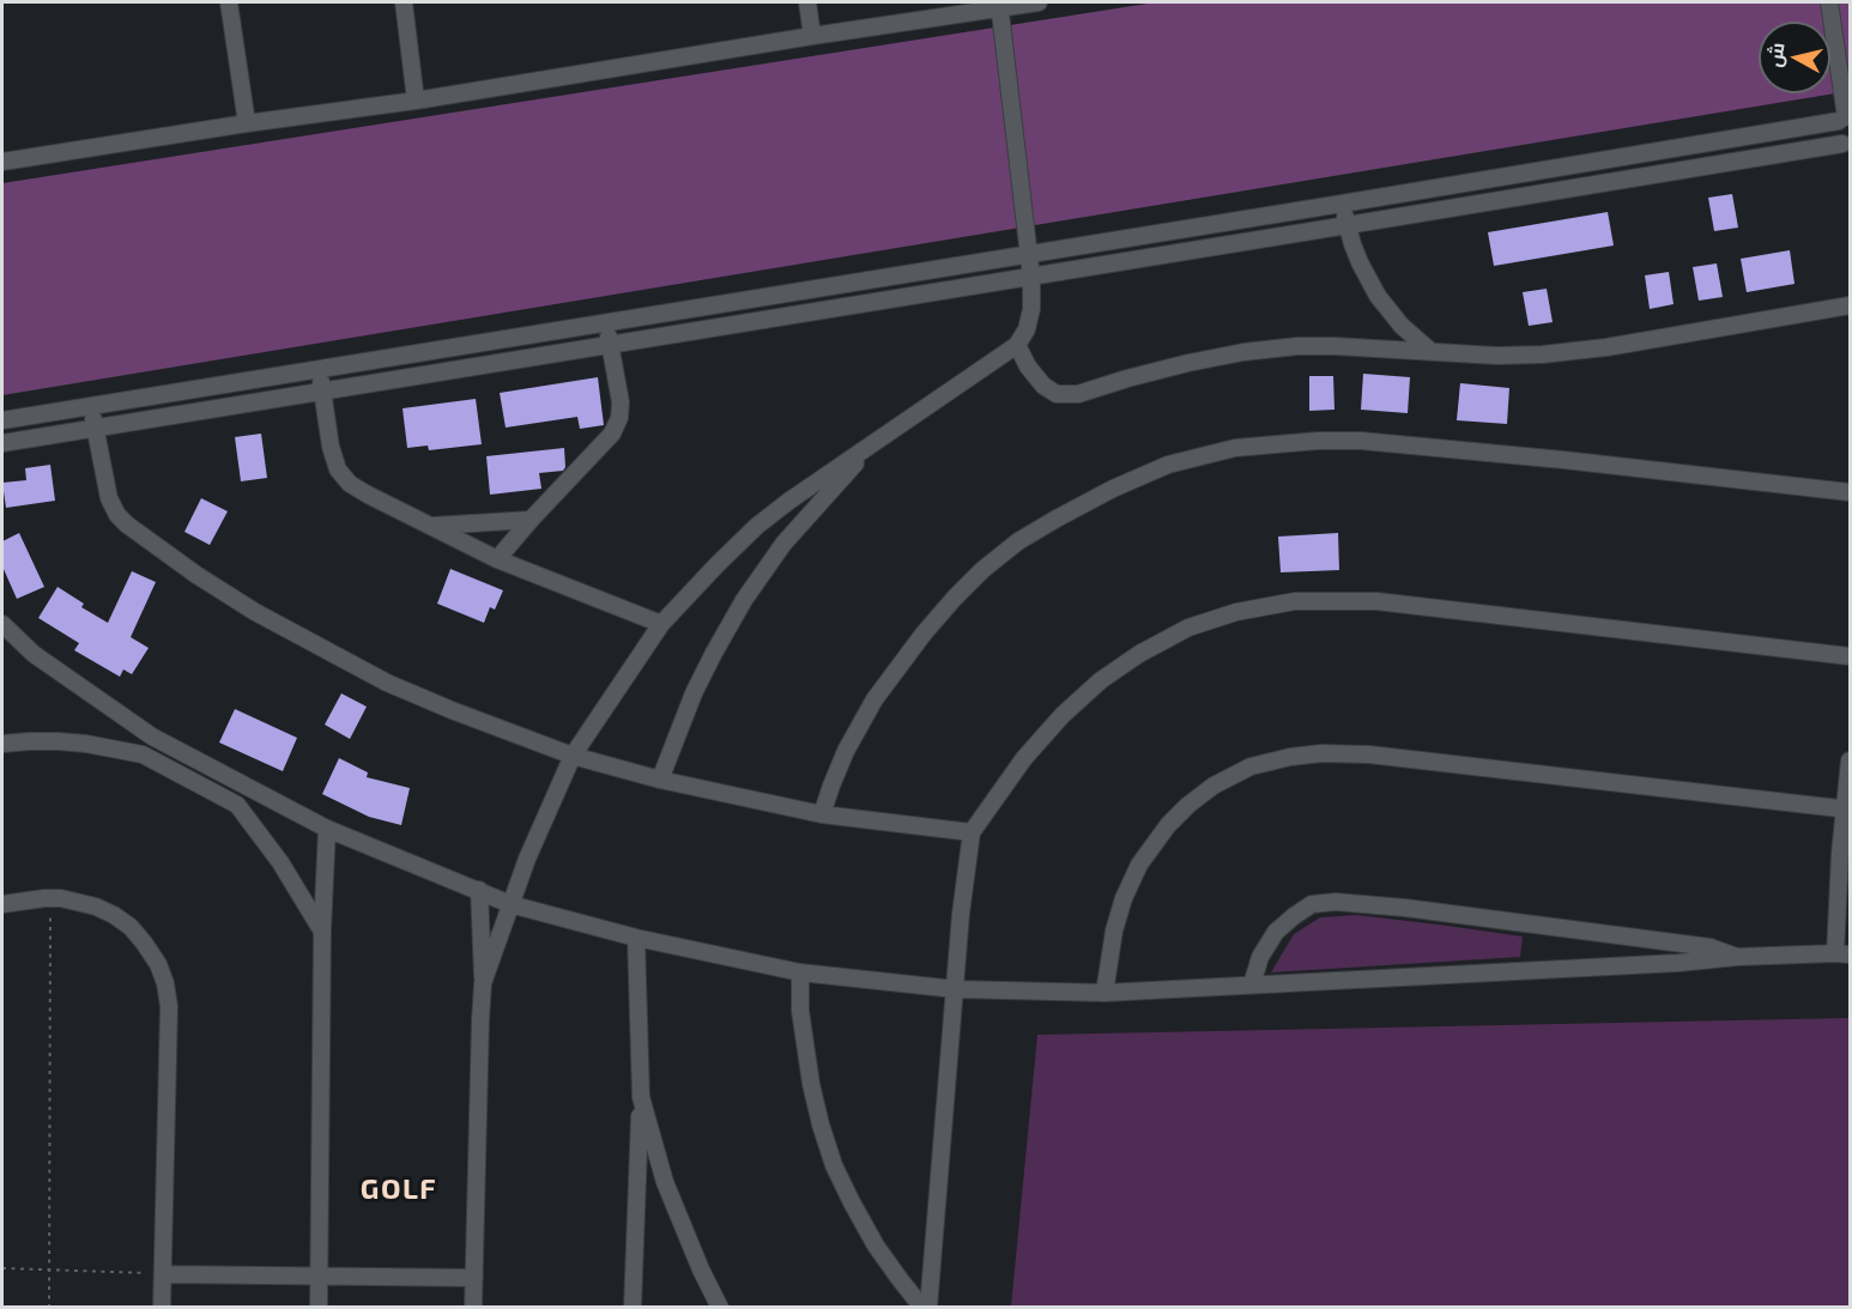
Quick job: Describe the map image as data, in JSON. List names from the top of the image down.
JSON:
{
  "districts": ["GOLF"],
  "north": "left"
}
